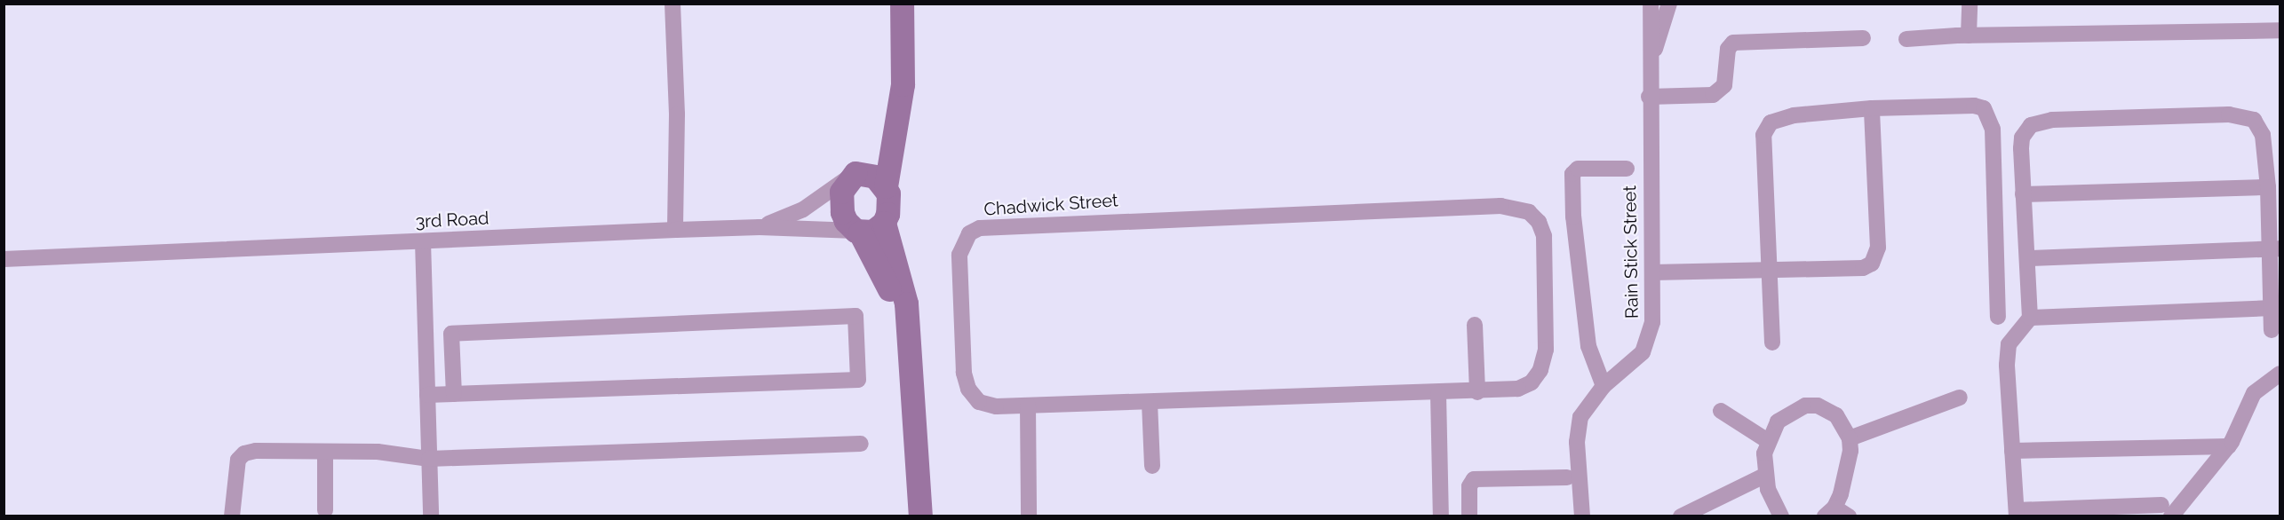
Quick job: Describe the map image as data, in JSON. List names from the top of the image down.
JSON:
{
  "streets": {
    "street": ["Chadwick Street", "3rd Road", "Rain Stick Street"]
  }
}
